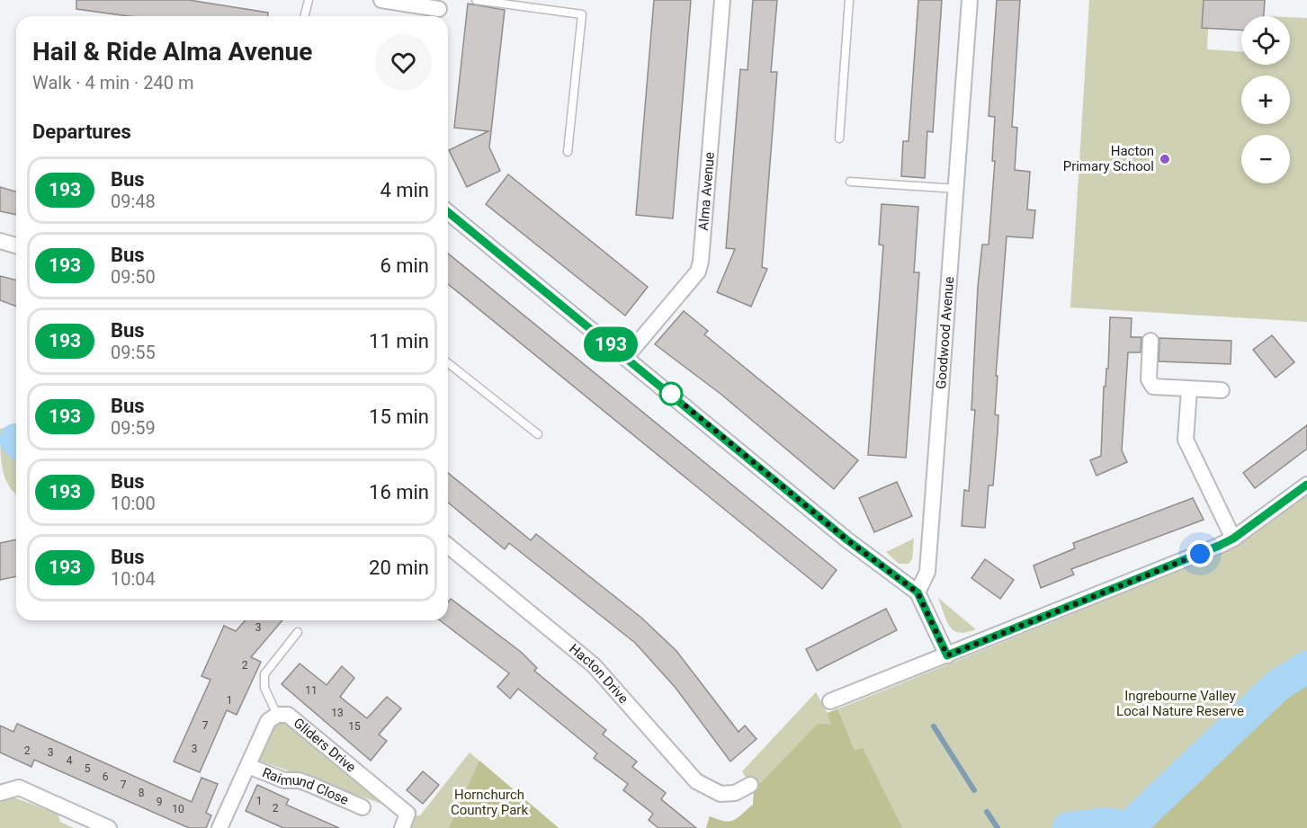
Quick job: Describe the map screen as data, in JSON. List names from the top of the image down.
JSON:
{
  "streets": {
    "street": [
      "Alma Avenue",
      "Goodwood Avenue",
      "Hacton Drive",
      "Gliders Drive",
      "Raimund Close"
    ]
  },
  "crossings": [
    ["Gliders Drive", "Raimund Close"]
  ],
  "parks": ["Ingrebourne Valley Local Nature Reserve", "Hornchurch Country Park"],
  "places": ["Hacton Primary School"],
  "lines": ["bus line 193"],
  "house_numbers": [
    "3",
    "2",
    "11",
    "1",
    "13",
    "7",
    "15",
    "3",
    "2",
    "3",
    "4",
    "5",
    "6",
    "7",
    "8",
    "1",
    "9",
    "2",
    "10"
  ],
  "page": {
    "on_map": "193",
    "map_buttons": ["+", "−"],
    "heading": [
      ["Hail & Ride Alma Avenue", "Walk · 4 min · 240 m"],
      "Departures"
    ],
    "list": [
      {
        "mark": "193",
        "name": "Bus",
        "note": "09:48",
        "value": "4 min"
      },
      {
        "mark": "193",
        "name": "Bus",
        "note": "09:50",
        "value": "6 min"
      },
      {
        "mark": "193",
        "name": "Bus",
        "note": "09:55",
        "value": "11 min"
      },
      {
        "mark": "193",
        "name": "Bus",
        "note": "09:59",
        "value": "15 min"
      },
      {
        "mark": "193",
        "name": "Bus",
        "note": "10:00",
        "value": "16 min"
      },
      {
        "mark": "193",
        "name": "Bus",
        "note": "10:04",
        "value": "20 min"
      }
    ]
  }
}
